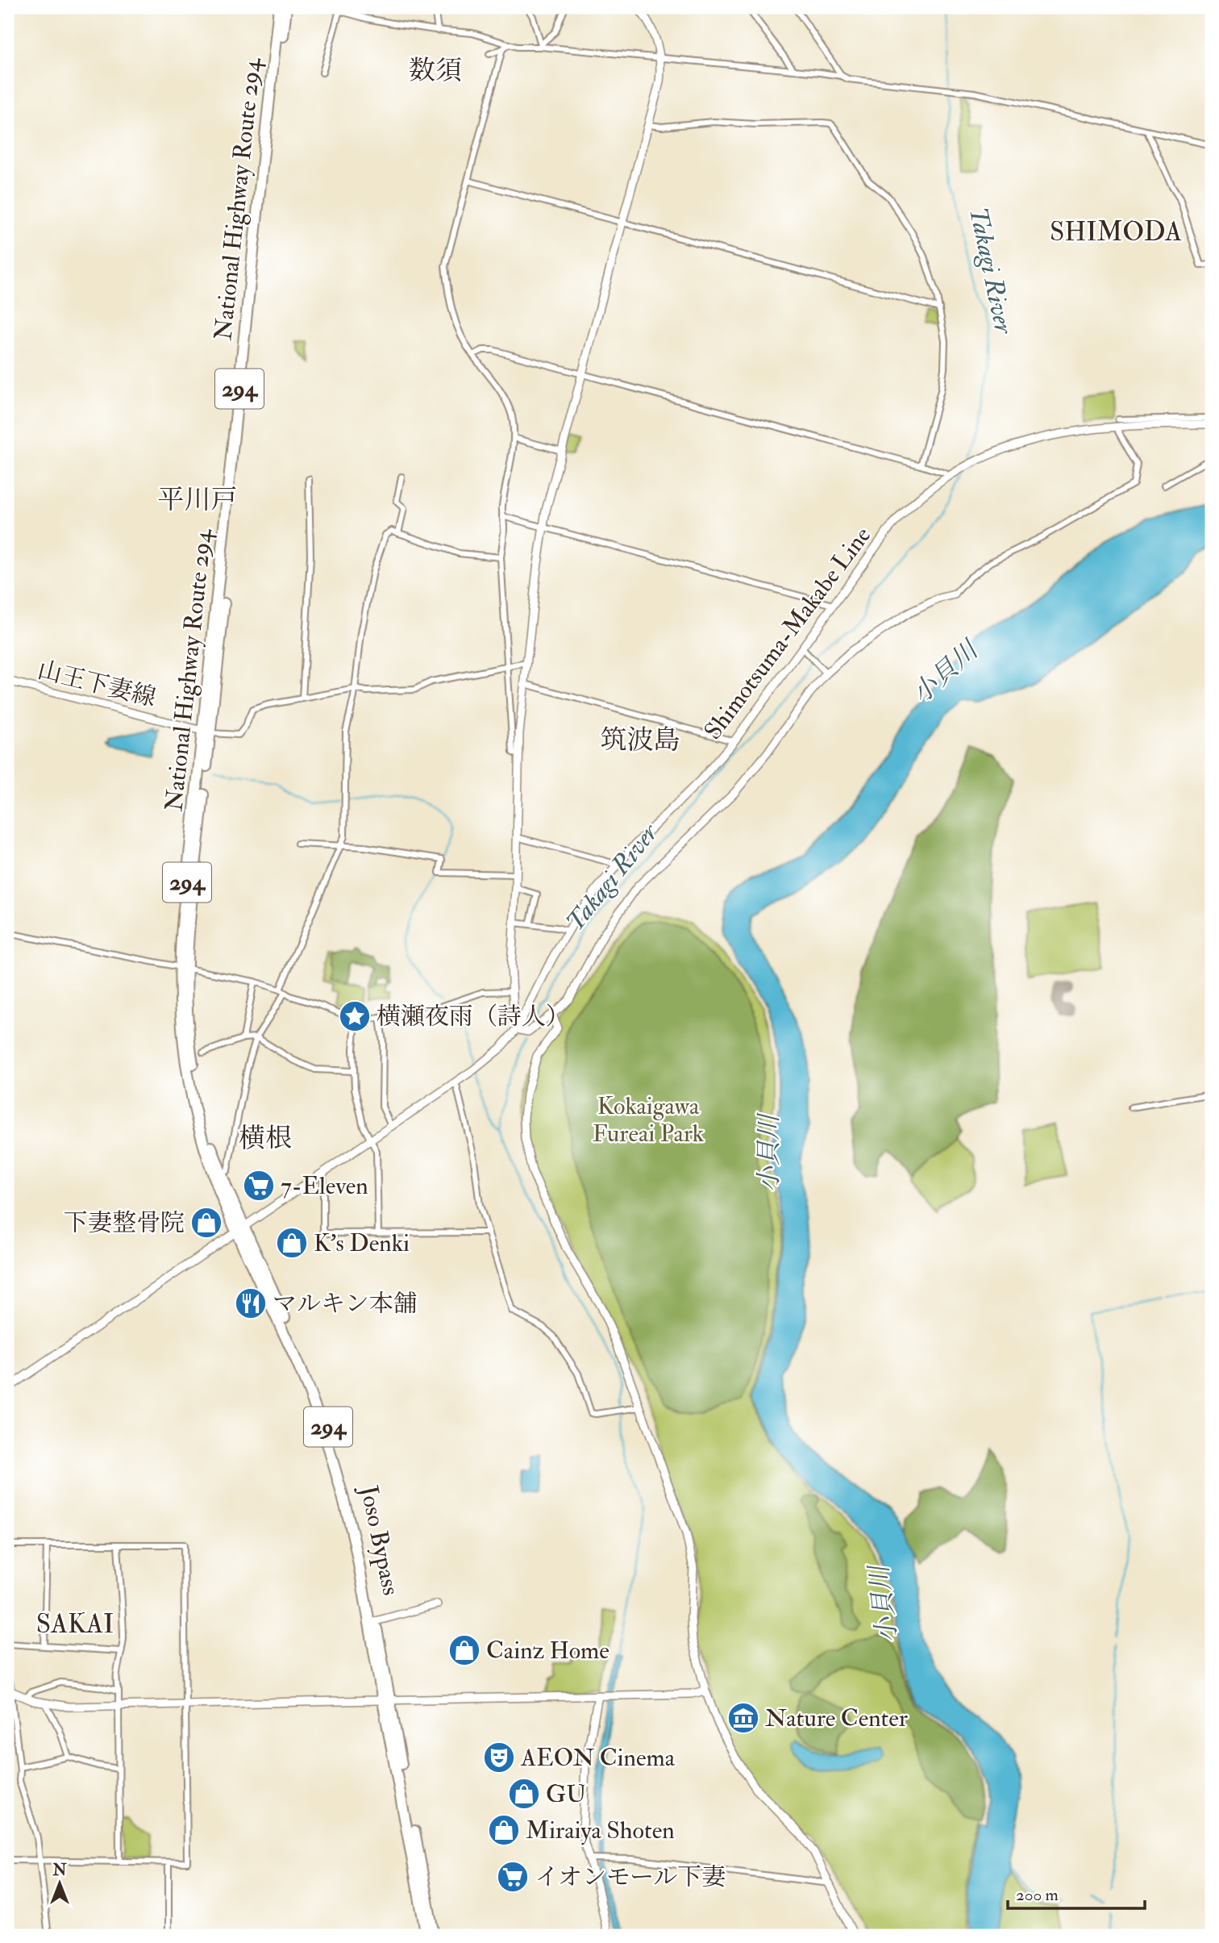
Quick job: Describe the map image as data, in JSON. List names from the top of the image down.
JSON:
{
  "streets": {
    "highway": ["National Highway Route 294", "294", "Joso Bypass"],
    "street": ["Shimotsuma-Makabe Line", "山王下妻線"]
  },
  "crossings": [
    ["National Highway Route 294", "Shimotsuma-Makabe Line"],
    ["National Highway Route 294", "山王下妻線"],
    ["National Highway Route 294", "Joso Bypass"],
    ["294", "Joso Bypass"],
    ["Shimotsuma-Makabe Line", "Joso Bypass"]
  ],
  "districts": [
    "数須",
    "SHIMODA",
    "平川戸",
    "筑波島",
    "横根",
    "SAKAI"
  ],
  "water": ["Takagi River", "小貝川"],
  "parks": ["Kokaigawa Fureai Park"],
  "places": {
    "place": ["横瀬夜雨（詩人）"],
    "supermarket": ["7-Eleven", "イオンモール下妻"],
    "shop": [
      "下妻整骨院",
      "K's Denki",
      "Cainz Home",
      "GU",
      "Miraiya Shoten"
    ],
    "restaurant": ["マルキン本舗"],
    "museum": ["Nature Center"],
    "theatre": ["AEON Cinema"]
  },
  "scale_bar": "200 m",
  "north": "top"
}
